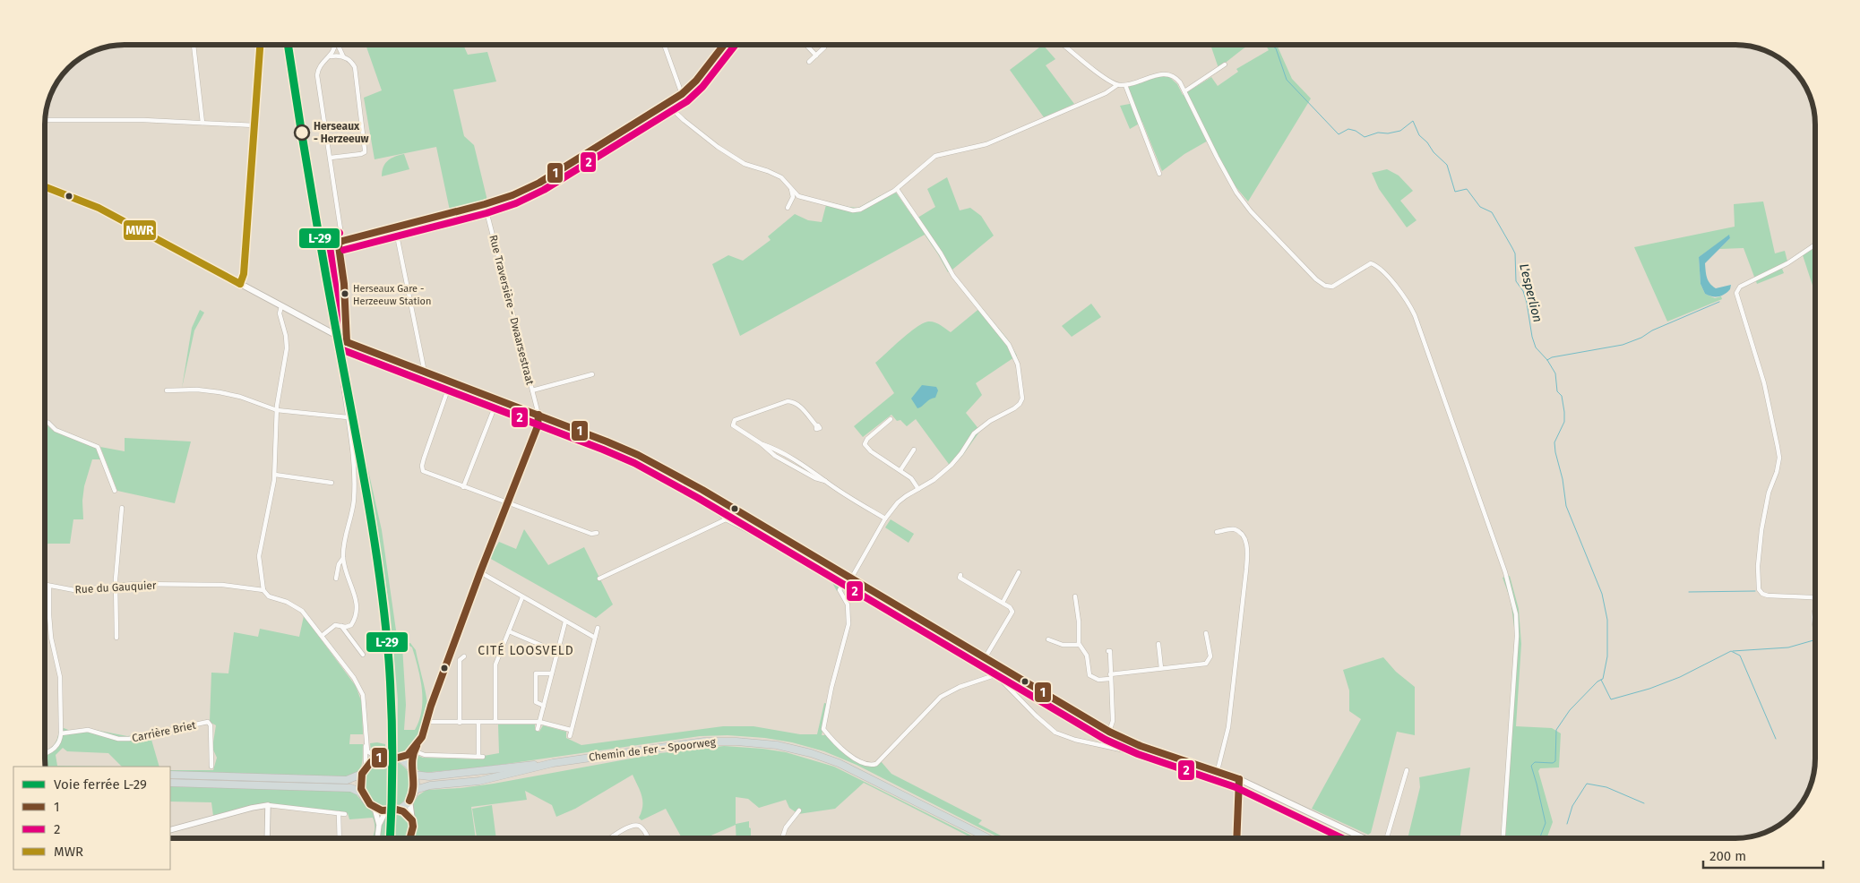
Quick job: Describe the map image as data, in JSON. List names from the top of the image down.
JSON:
{
  "streets": {
    "highway": ["Chemin de Fer - Spoorweg"],
    "street": ["Rue Traversière - Dwaarsestraat", "Rue du Gauquier", "Carrière Briet"]
  },
  "districts": ["CITÉ LOOSVELD"],
  "water": ["L'esperlion"],
  "places": ["Herseaux - Herzeeuw", "Herseaux Gare - Herzeeuw Station"],
  "lines": [
    "rail line L-29",
    "transit line 1",
    "transit line 2",
    "transit line MWR"
  ],
  "legend": [
    "Voie ferrée L-29",
    "1",
    "2",
    "MWR"
  ],
  "scale_bar": "200 m"
}
